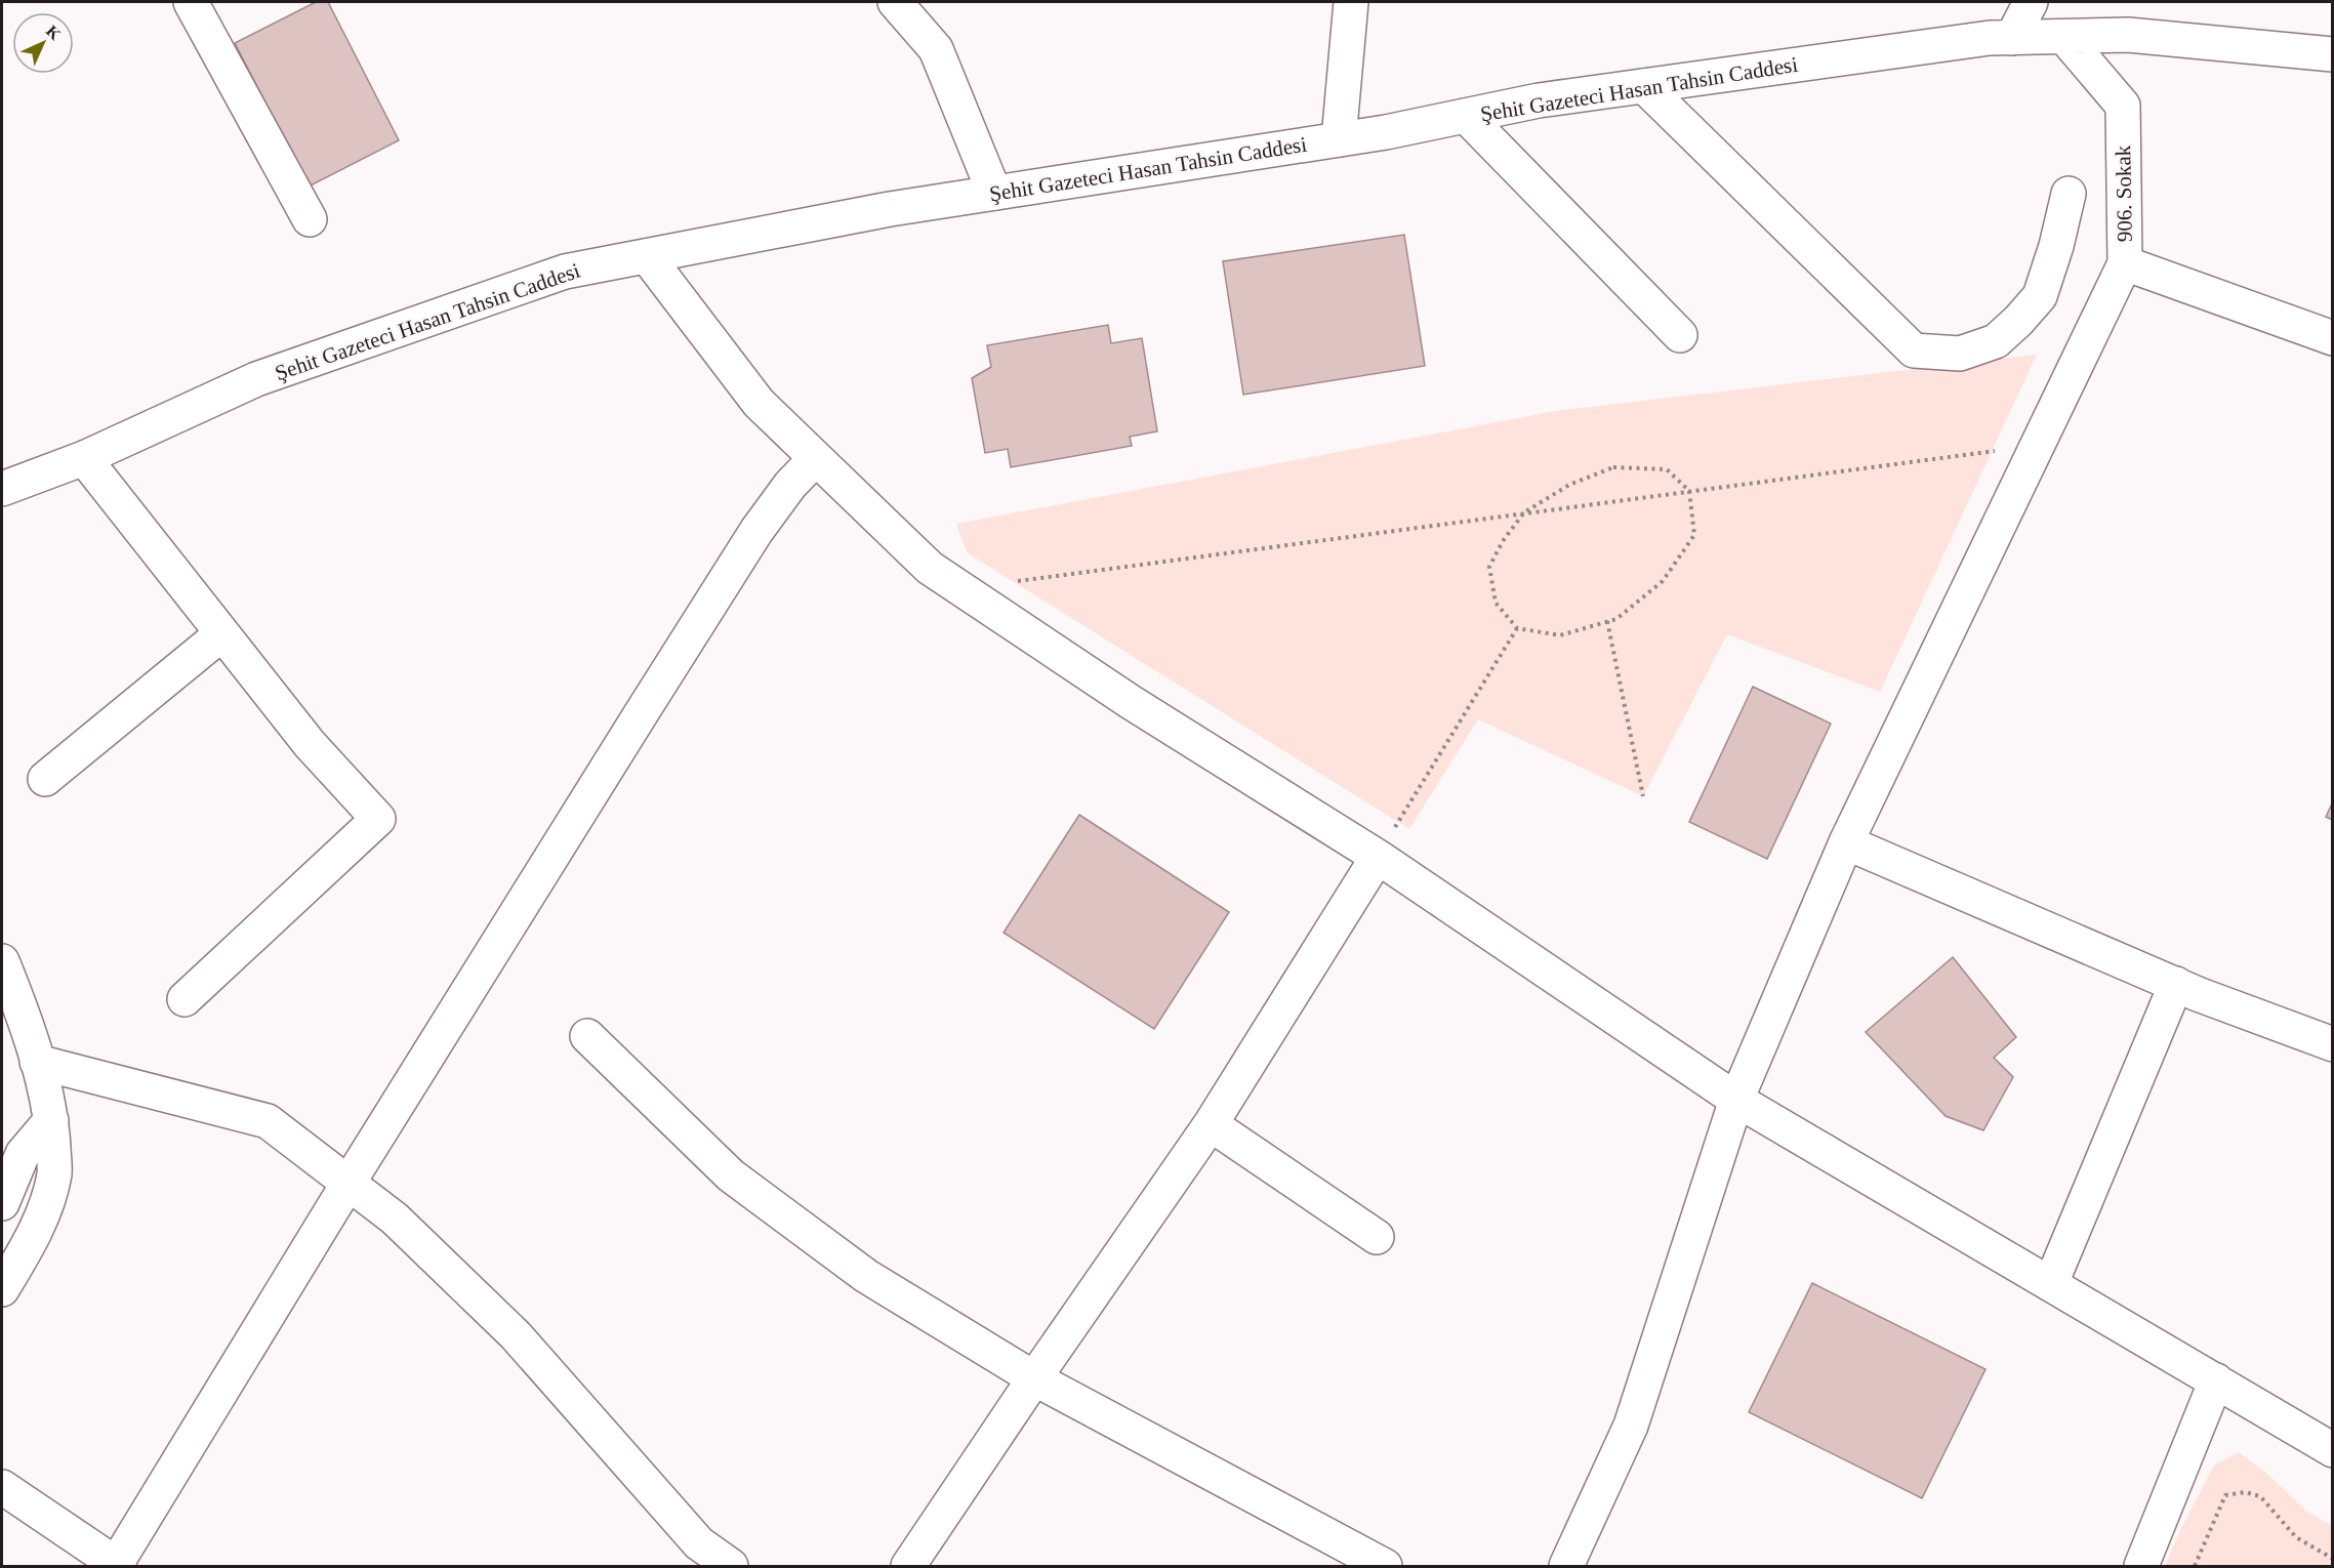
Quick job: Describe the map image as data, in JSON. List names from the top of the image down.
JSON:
{
  "streets": {
    "street": ["Şehit Gazeteci Hasan Tahsin Caddesi", "906. Sokak"]
  },
  "crossings": [
    ["Şehit Gazeteci Hasan Tahsin Caddesi", "906. Sokak"]
  ],
  "north": "top right"
}
